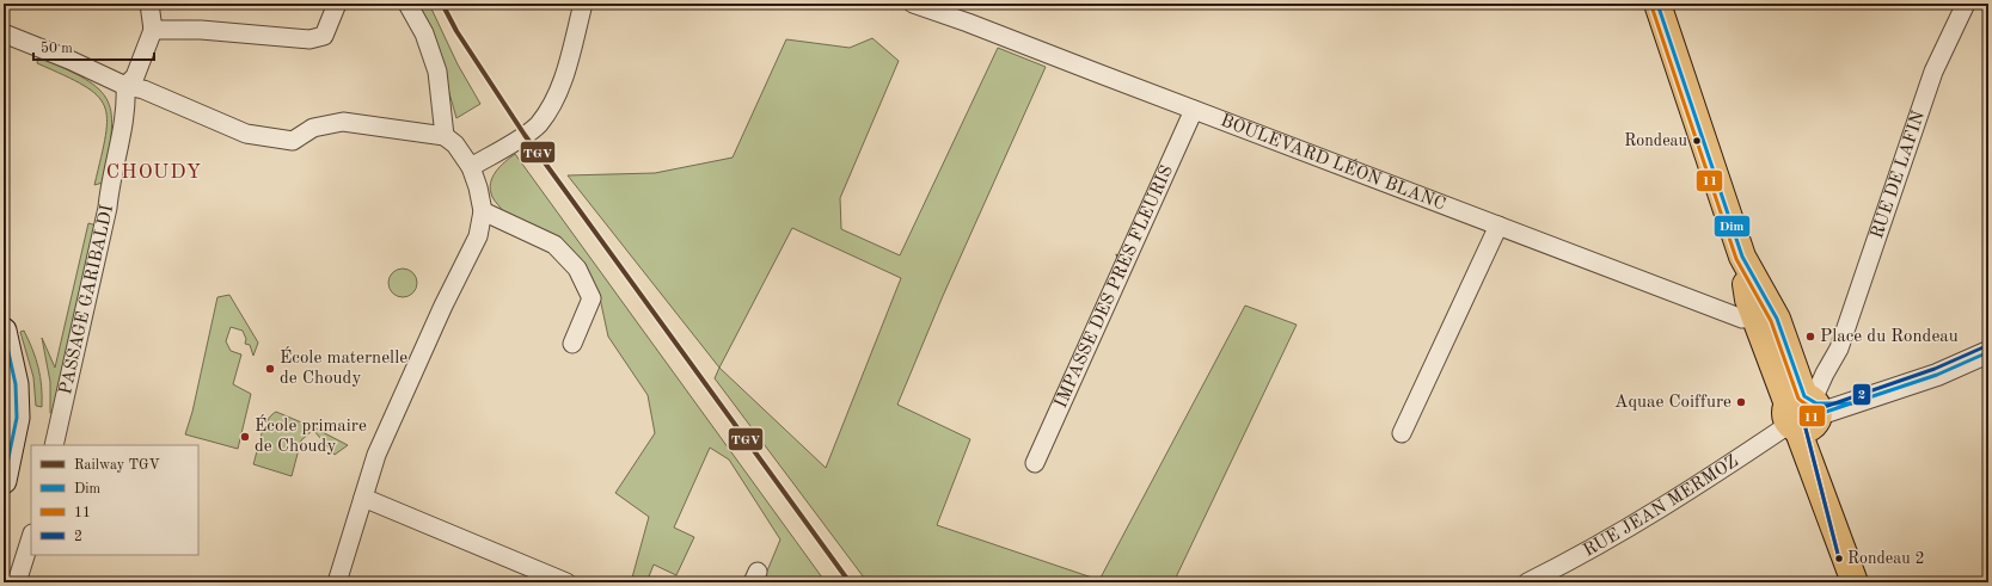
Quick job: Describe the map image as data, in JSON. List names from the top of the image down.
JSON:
{
  "streets": {
    "street": [
      "BOULEVARD LÉON BLANC",
      "RUE DE LAFIN",
      "IMPASSE DES PRÉS FLEURIS",
      "PASSAGE GARIBALDI",
      "RUE JEAN MERMOZ"
    ]
  },
  "crossings": [
    ["BOULEVARD LÉON BLANC", "IMPASSE DES PRÉS FLEURIS"],
    ["RUE DE LAFIN", "RUE JEAN MERMOZ"]
  ],
  "districts": ["CHOUDY"],
  "places": [
    "Rondeau",
    "Place du Rondeau",
    "École maternelle de Choudy",
    "Aquae Coiffure",
    "École primaire de Choudy",
    "Rondeau 2"
  ],
  "lines": [
    "rail line TGV",
    "transit line Dim",
    "transit line 11",
    "transit line 2"
  ],
  "legend": [
    "Railway TGV",
    "Dim",
    "11",
    "2"
  ],
  "scale_bar": "50 m"
}
